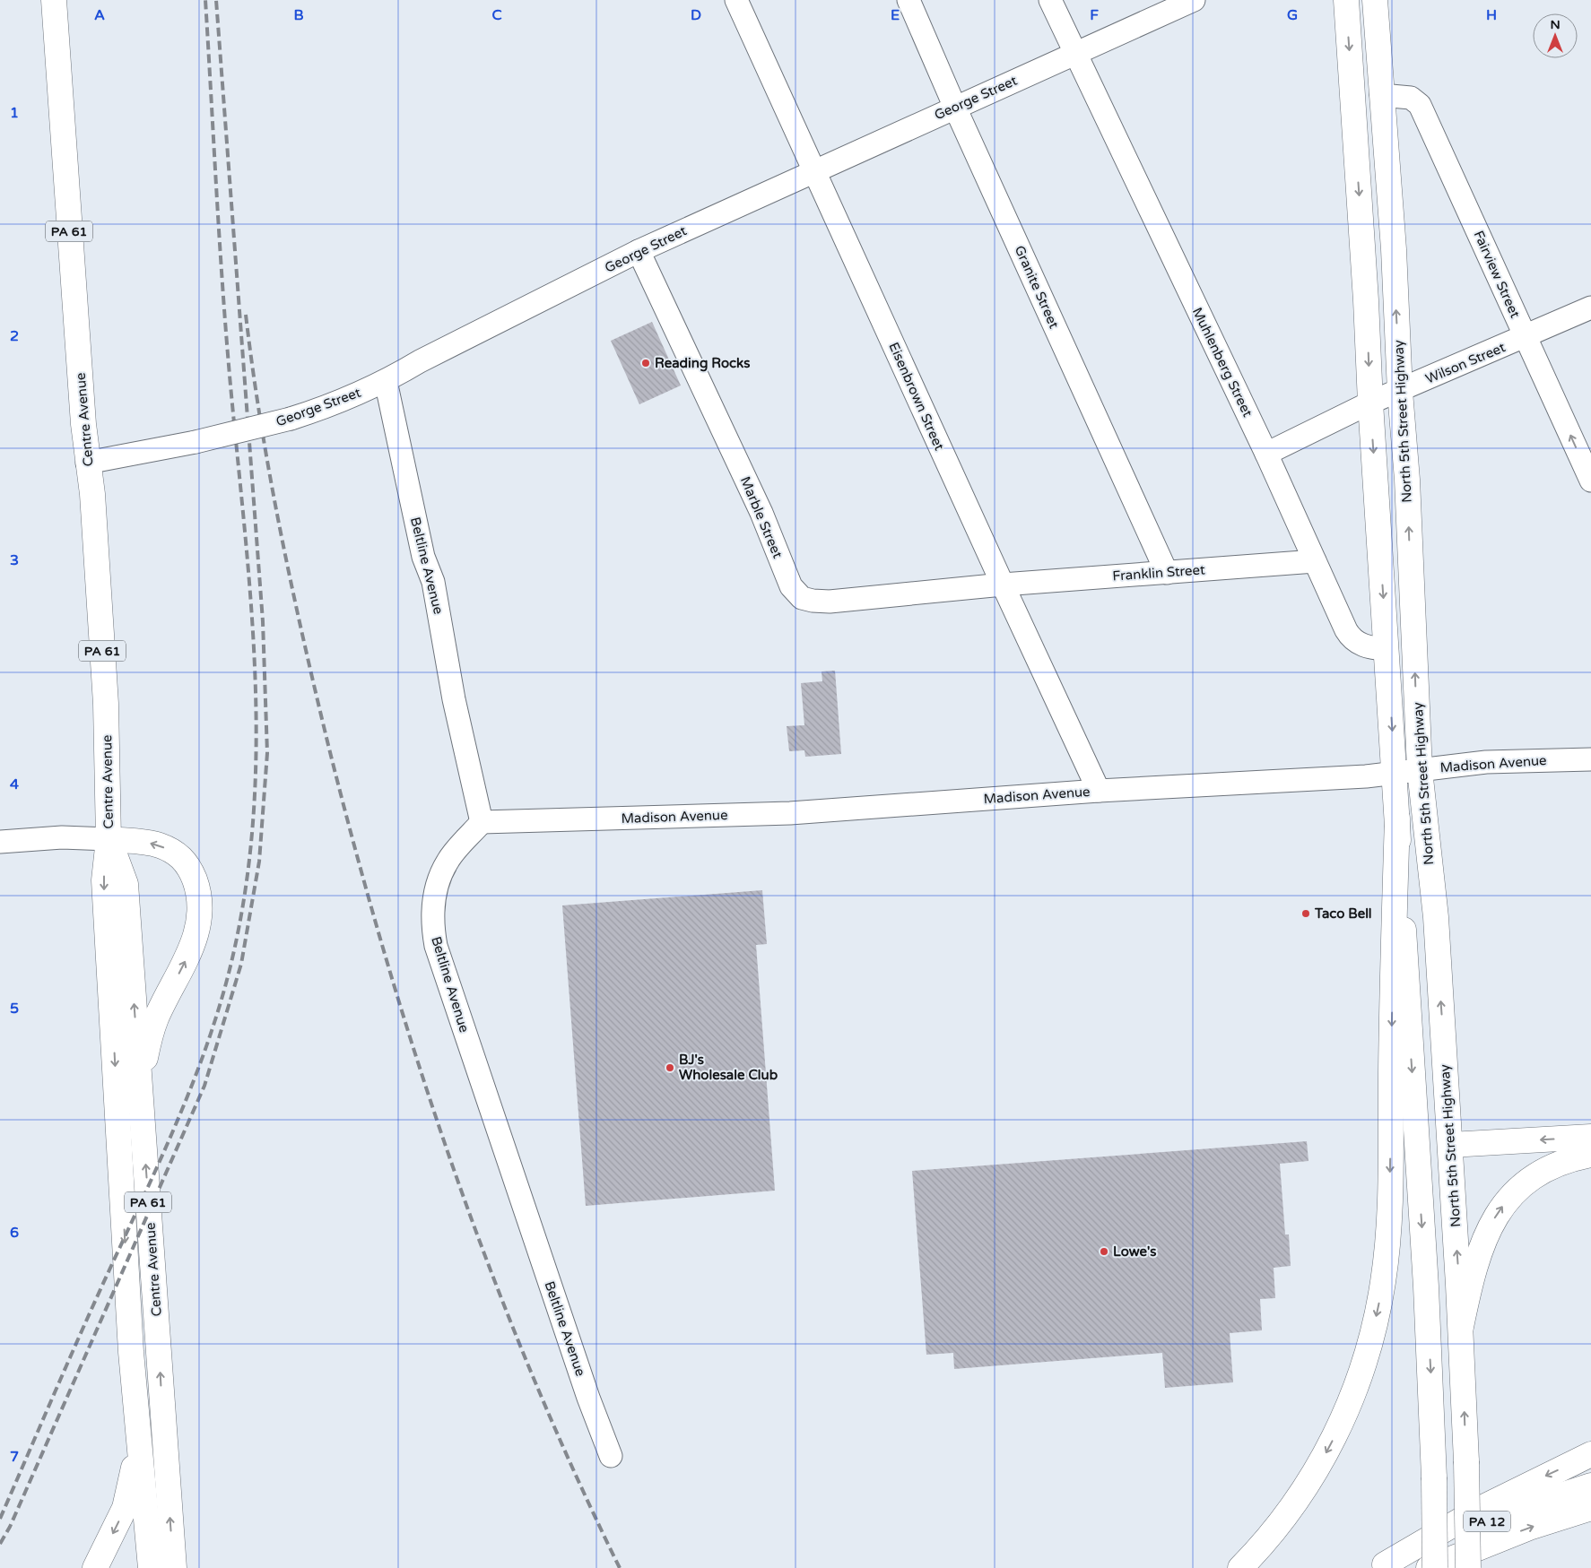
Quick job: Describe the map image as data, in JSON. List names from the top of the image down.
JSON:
{
  "streets": {
    "main road": [
      "PA 61",
      "Centre Avenue",
      "North 5th Street Highway",
      "PA 12"
    ],
    "street": [
      "George Street",
      "Fairview Street",
      "Granite Street",
      "Muhlenberg Street",
      "Wilson Street",
      "Eisenbrown Street",
      "Marble Street",
      "Beltline Avenue",
      "Franklin Street",
      "Madison Avenue"
    ]
  },
  "crossings": [
    ["George Street", "Granite Street"],
    ["George Street", "Muhlenberg Street"],
    ["George Street", "Eisenbrown Street"],
    ["George Street", "Centre Avenue"],
    ["George Street", "Marble Street"],
    ["George Street", "Beltline Avenue"],
    ["Fairview Street", "Wilson Street"],
    ["Fairview Street", "North 5th Street Highway"],
    ["Granite Street", "Franklin Street"],
    ["Muhlenberg Street", "Wilson Street"],
    ["Muhlenberg Street", "North 5th Street Highway"],
    ["Muhlenberg Street", "Franklin Street"],
    ["Wilson Street", "North 5th Street Highway"],
    ["Eisenbrown Street", "Marble Street"],
    ["Eisenbrown Street", "Franklin Street"],
    ["Eisenbrown Street", "Madison Avenue"],
    ["North 5th Street Highway", "Madison Avenue"],
    ["Marble Street", "Franklin Street"],
    ["Beltline Avenue", "Madison Avenue"]
  ],
  "places": [
    "Reading Rocks",
    "Taco Bell",
    "BJ's Wholesale Club",
    "Lowe's"
  ],
  "north": "top",
  "grid": {
    "columns": [
      "A",
      "B",
      "C",
      "D",
      "E",
      "F",
      "G",
      "H"
    ],
    "rows": [
      "1",
      "2",
      "3",
      "4",
      "5",
      "6",
      "7"
    ]
  }
}
